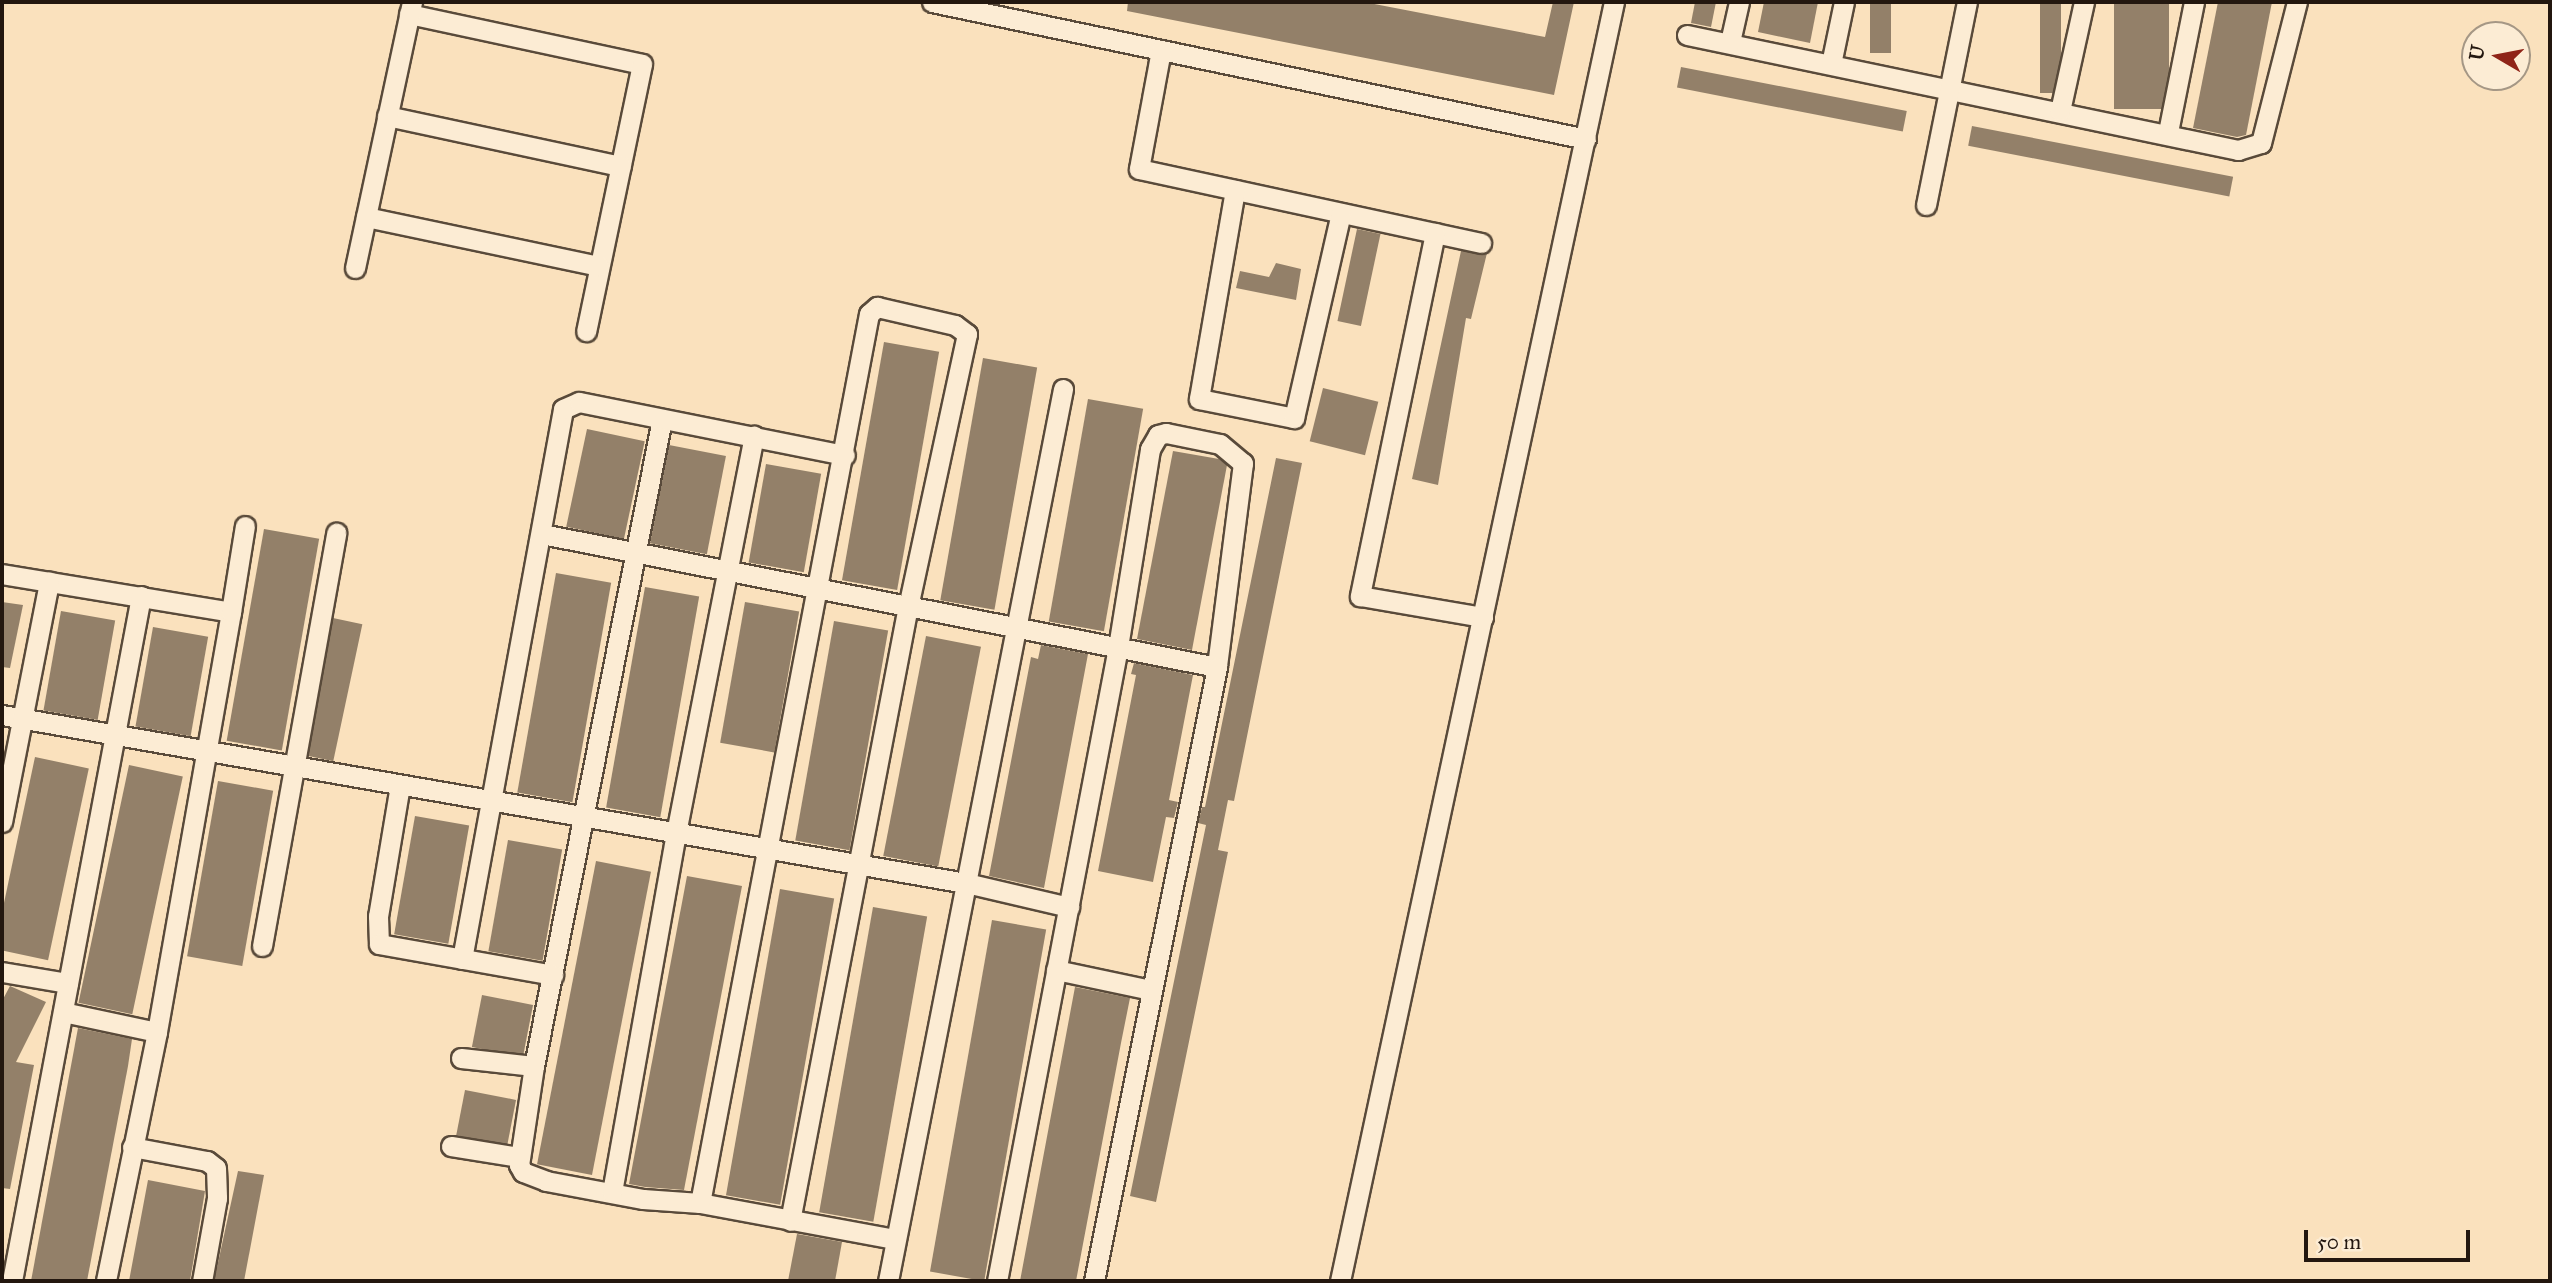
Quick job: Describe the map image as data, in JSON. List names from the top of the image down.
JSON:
{
  "scale_bar": "50 m",
  "north": "left"
}
